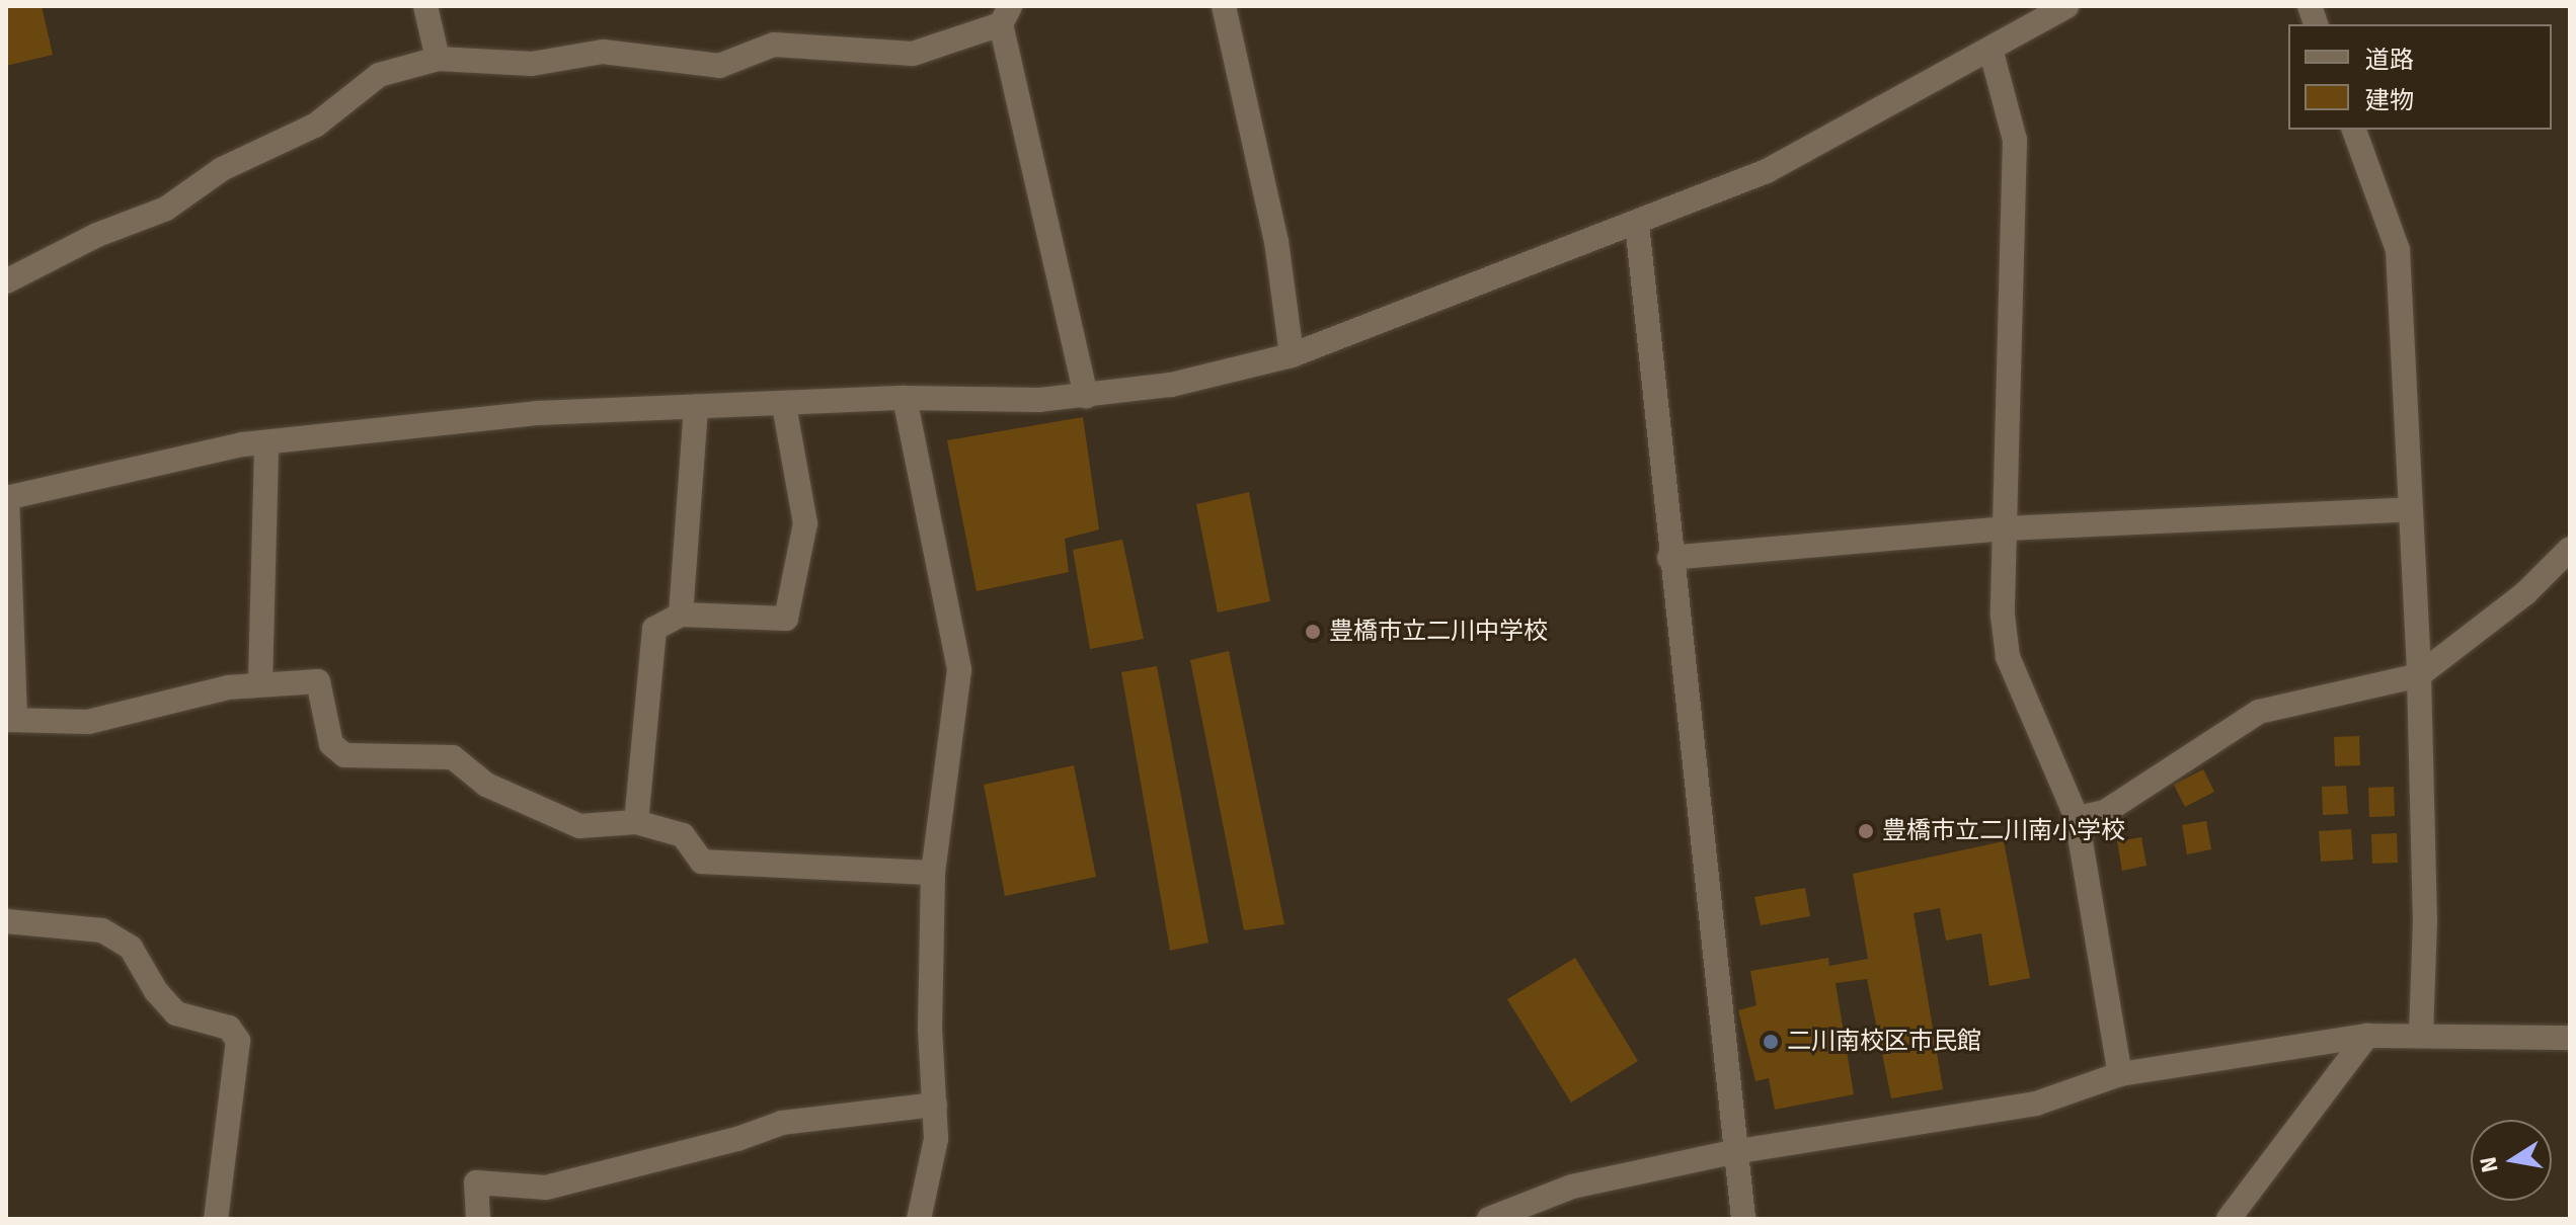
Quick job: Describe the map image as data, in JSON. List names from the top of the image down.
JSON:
{
  "places": ["豊橋市立二川中学校", "豊橋市立二川南小学校", "二川南校区市民館"],
  "legend": ["道路", "建物"],
  "north": "left"
}
